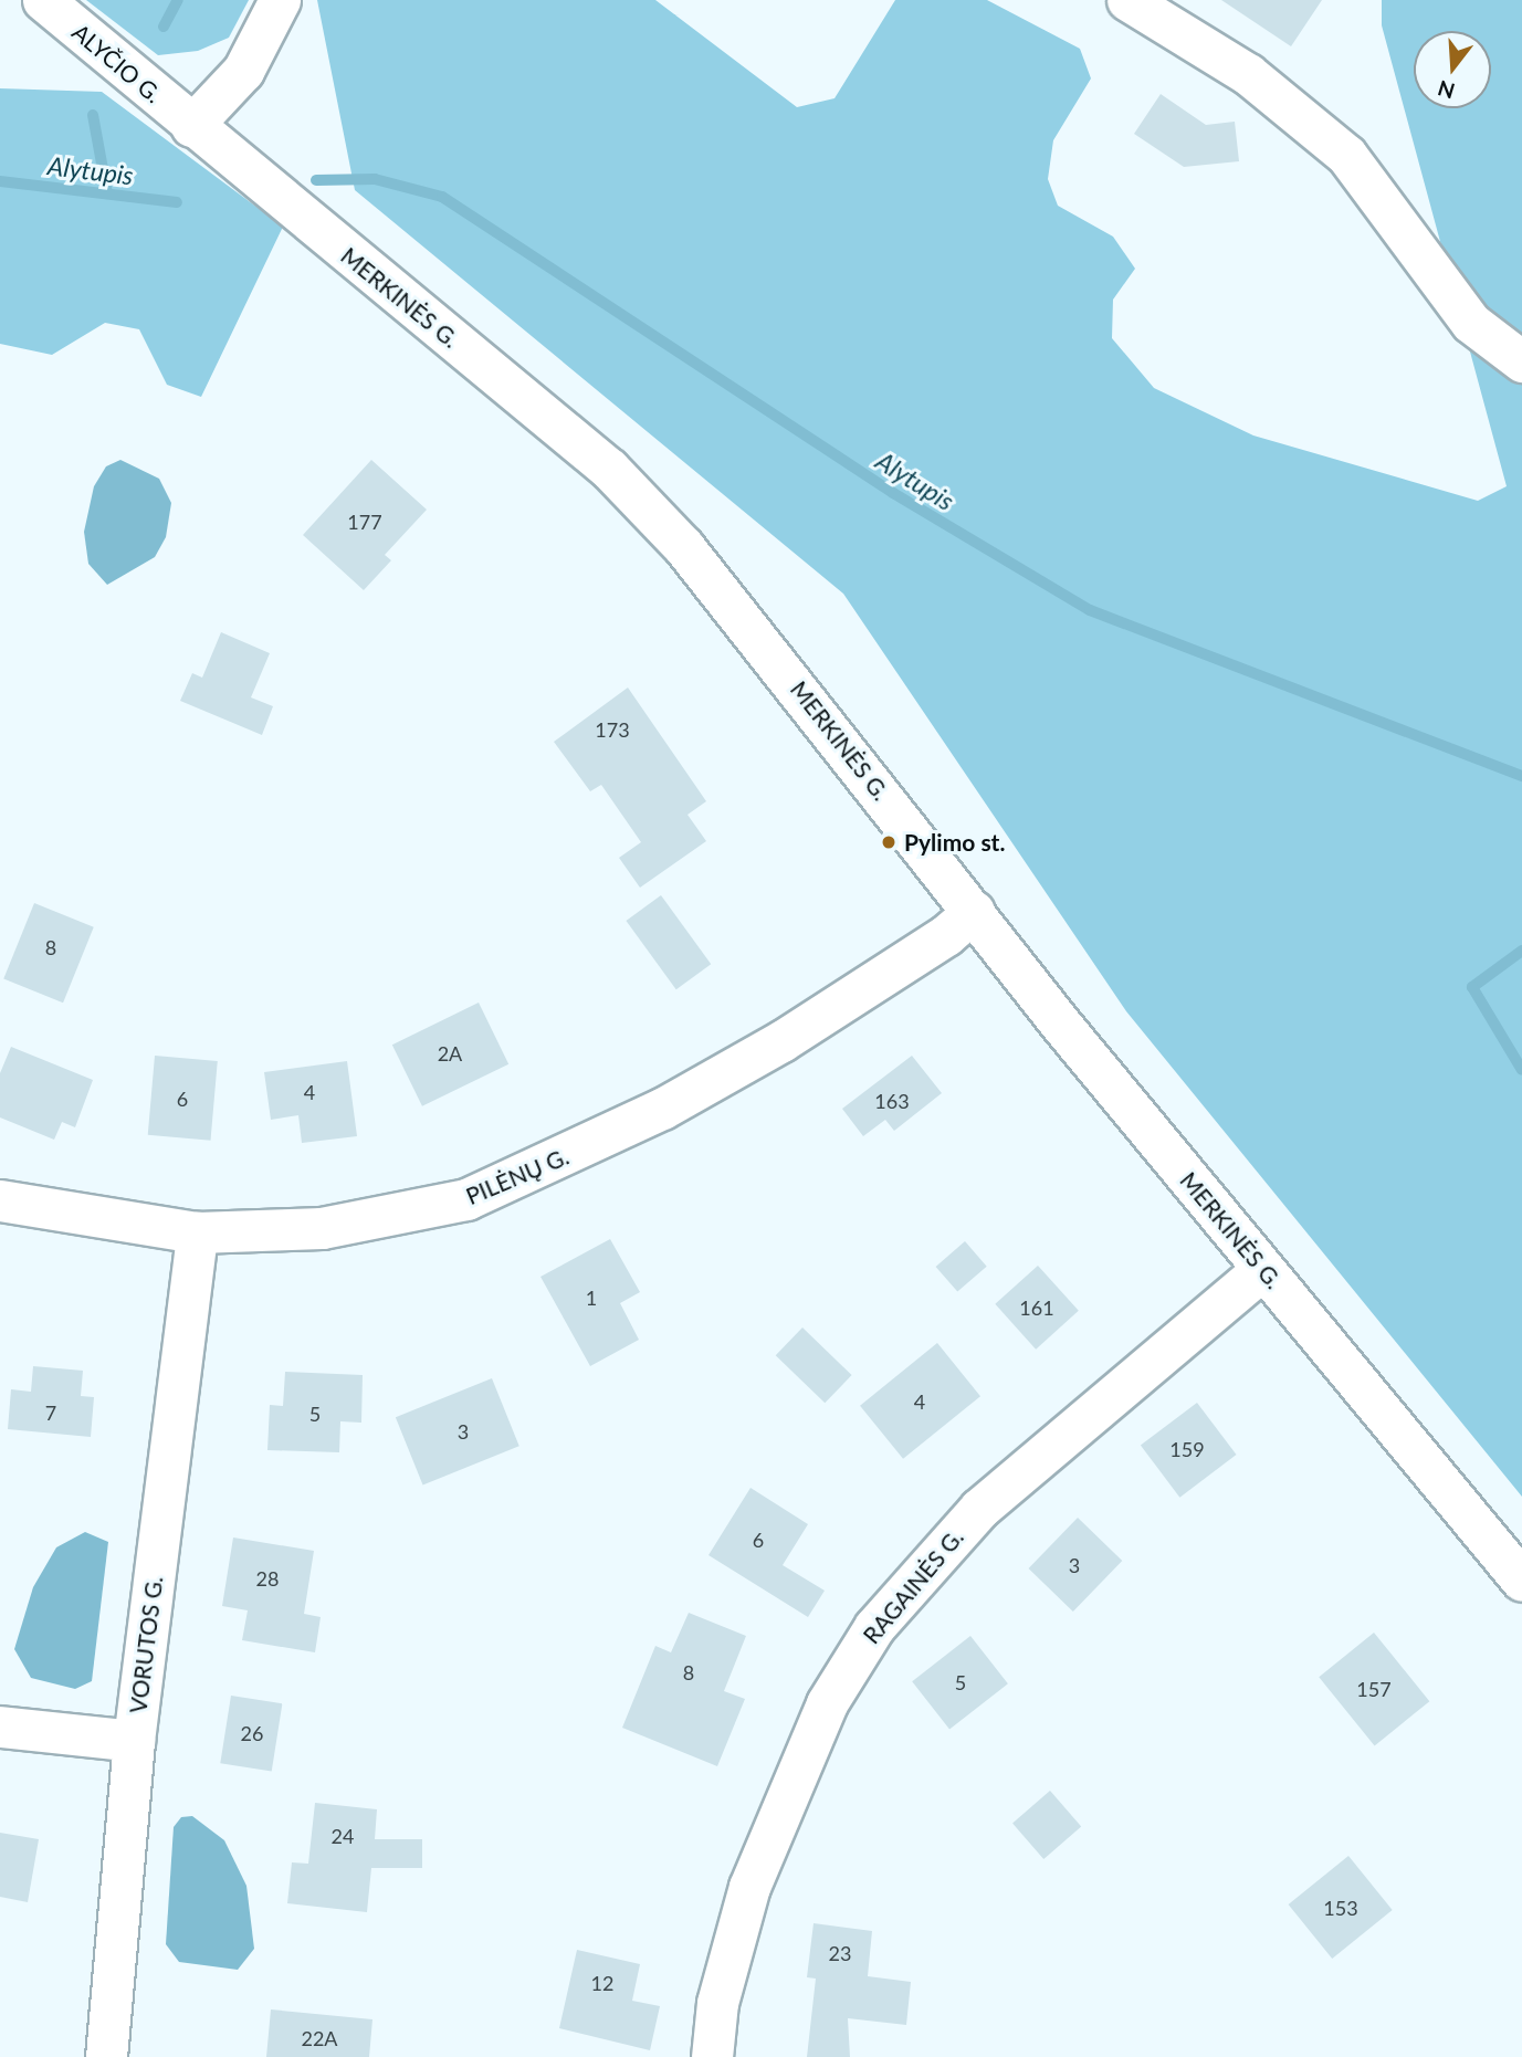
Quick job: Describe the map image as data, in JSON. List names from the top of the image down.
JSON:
{
  "streets": {
    "street": [
      "ALYČIO G.",
      "MERKINĖS G.",
      "PILĖNŲ G.",
      "RAGAINĖS G.",
      "VORUTOS G."
    ]
  },
  "crossings": [
    ["ALYČIO G.", "MERKINĖS G."],
    ["MERKINĖS G.", "PILĖNŲ G."],
    ["MERKINĖS G.", "RAGAINĖS G."],
    ["PILĖNŲ G.", "VORUTOS G."]
  ],
  "water": ["Alytupis"],
  "places": ["Pylimo st."],
  "house_numbers": [
    "177",
    "173",
    "8",
    "2A",
    "4",
    "6",
    "163",
    "1",
    "161",
    "4",
    "7",
    "5",
    "3",
    "159",
    "6",
    "3",
    "28",
    "8",
    "5",
    "157",
    "26",
    "24",
    "153",
    "23",
    "12",
    "22A"
  ],
  "north": "bottom"
}
